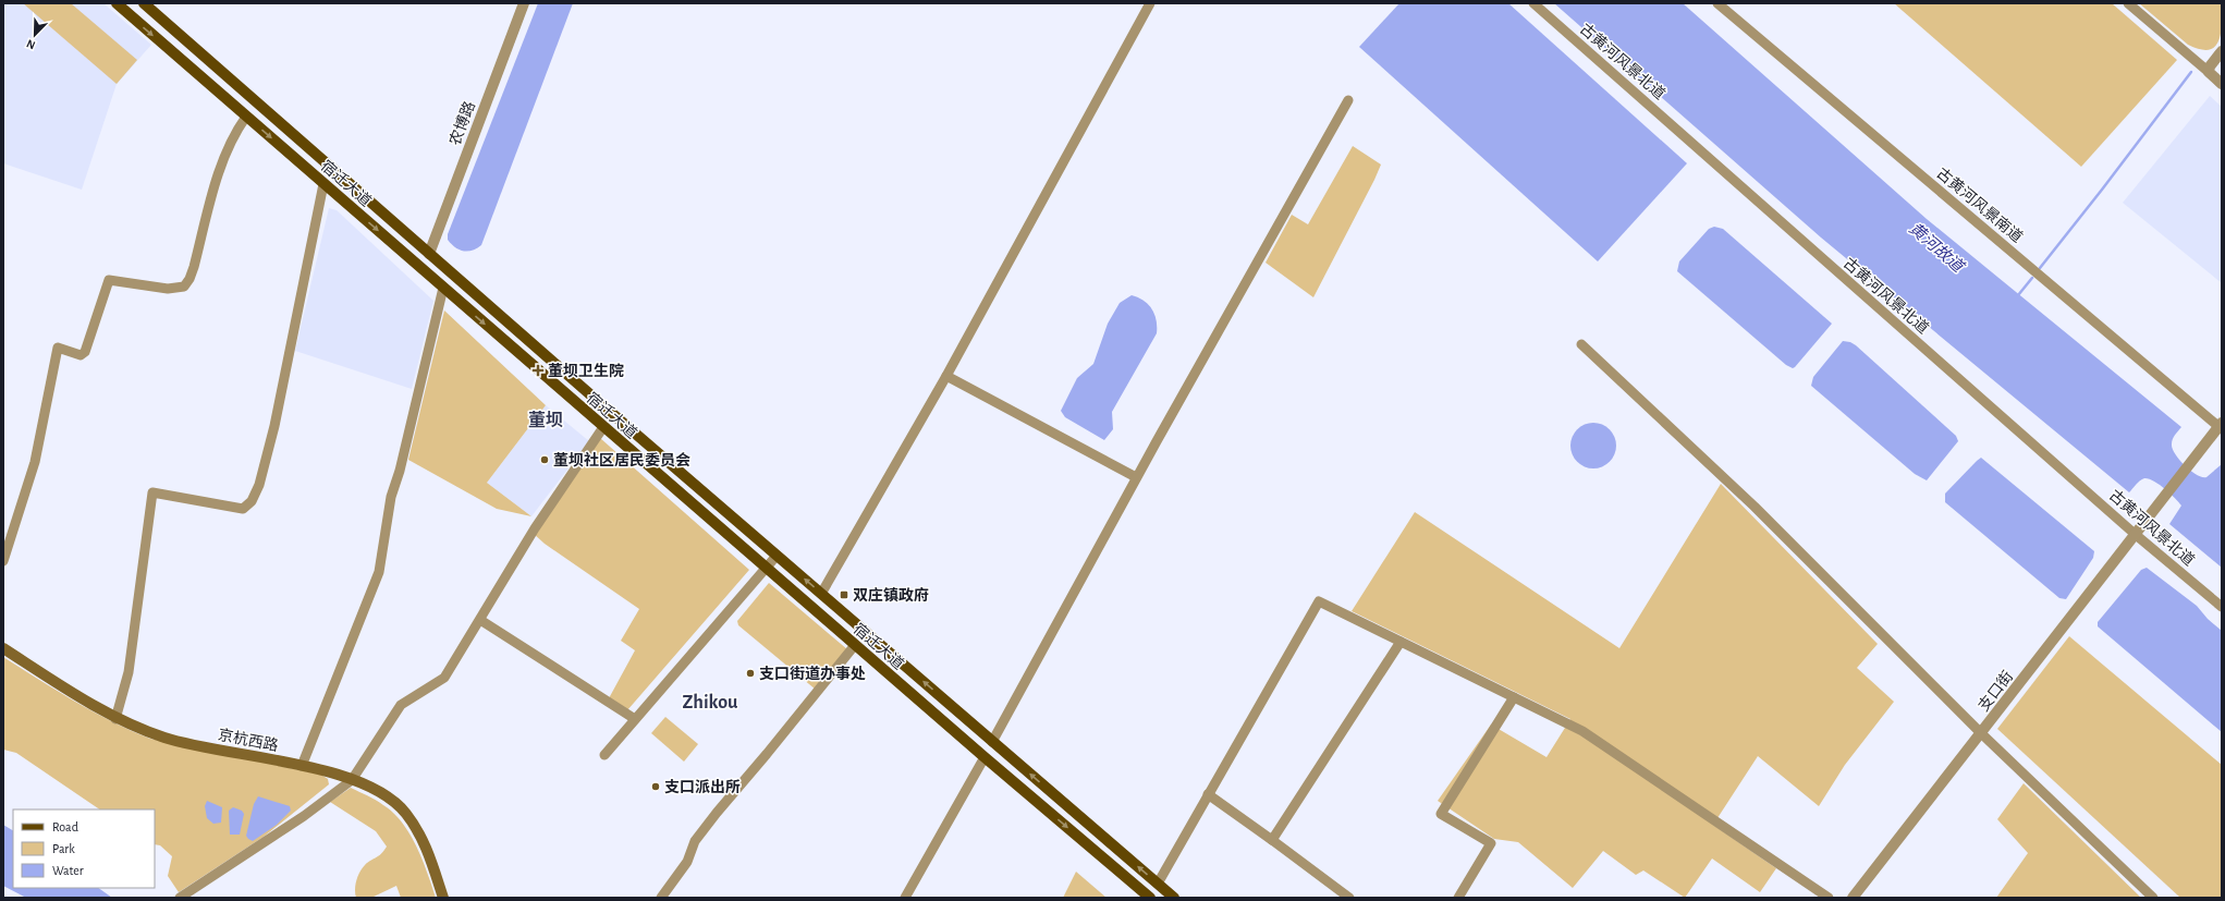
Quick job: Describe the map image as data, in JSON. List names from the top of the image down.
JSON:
{
  "streets": {
    "main road": ["宿迁大道", "京杭西路"],
    "street": [
      "古黄河风景北道",
      "农博路",
      "古黄河风景南道",
      "支口街"
    ]
  },
  "crossings": [
    ["古黄河风景北道", "支口街"],
    ["农博路", "宿迁大道"],
    ["古黄河风景南道", "支口街"]
  ],
  "districts": ["董坝", "Zhikou"],
  "water": ["黄河故道"],
  "places": {
    "health": ["董坝卫生院"],
    "other": ["董坝社区居民委员会", "支口街道办事处", "支口派出所"],
    "transit": ["双庄镇政府"]
  },
  "legend": ["Road", "Park", "Water"],
  "north": "bottom left"
}
